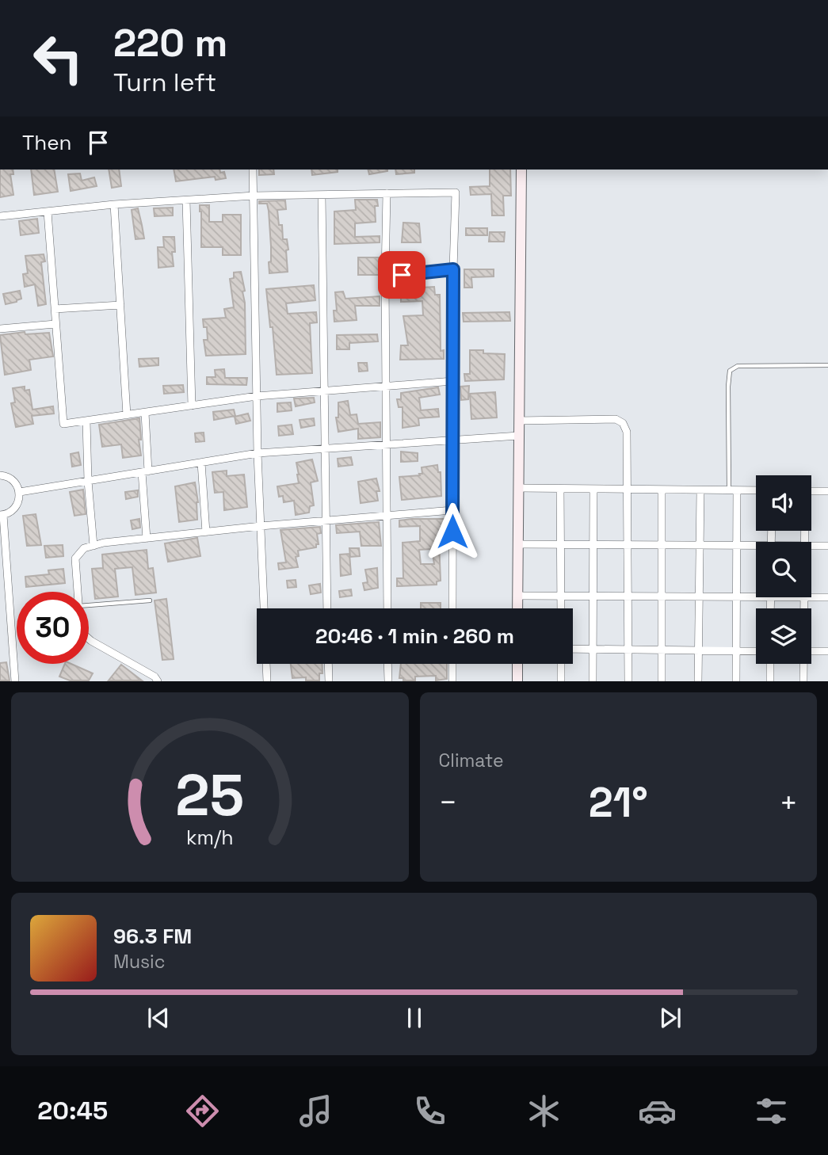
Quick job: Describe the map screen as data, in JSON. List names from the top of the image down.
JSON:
{
  "page": {
    "turn": ["220 m", "Turn left"],
    "then": "Then",
    "limit": "30",
    "trip": "20:46 · 1 min · 260 m",
    "tile": "Climate",
    "heat": ["−", "21°", "+"],
    "song": ["96.3 FM", "Music"],
    "tabs": "20:45",
    "gauge": ["25", "km/h"]
  }
}
